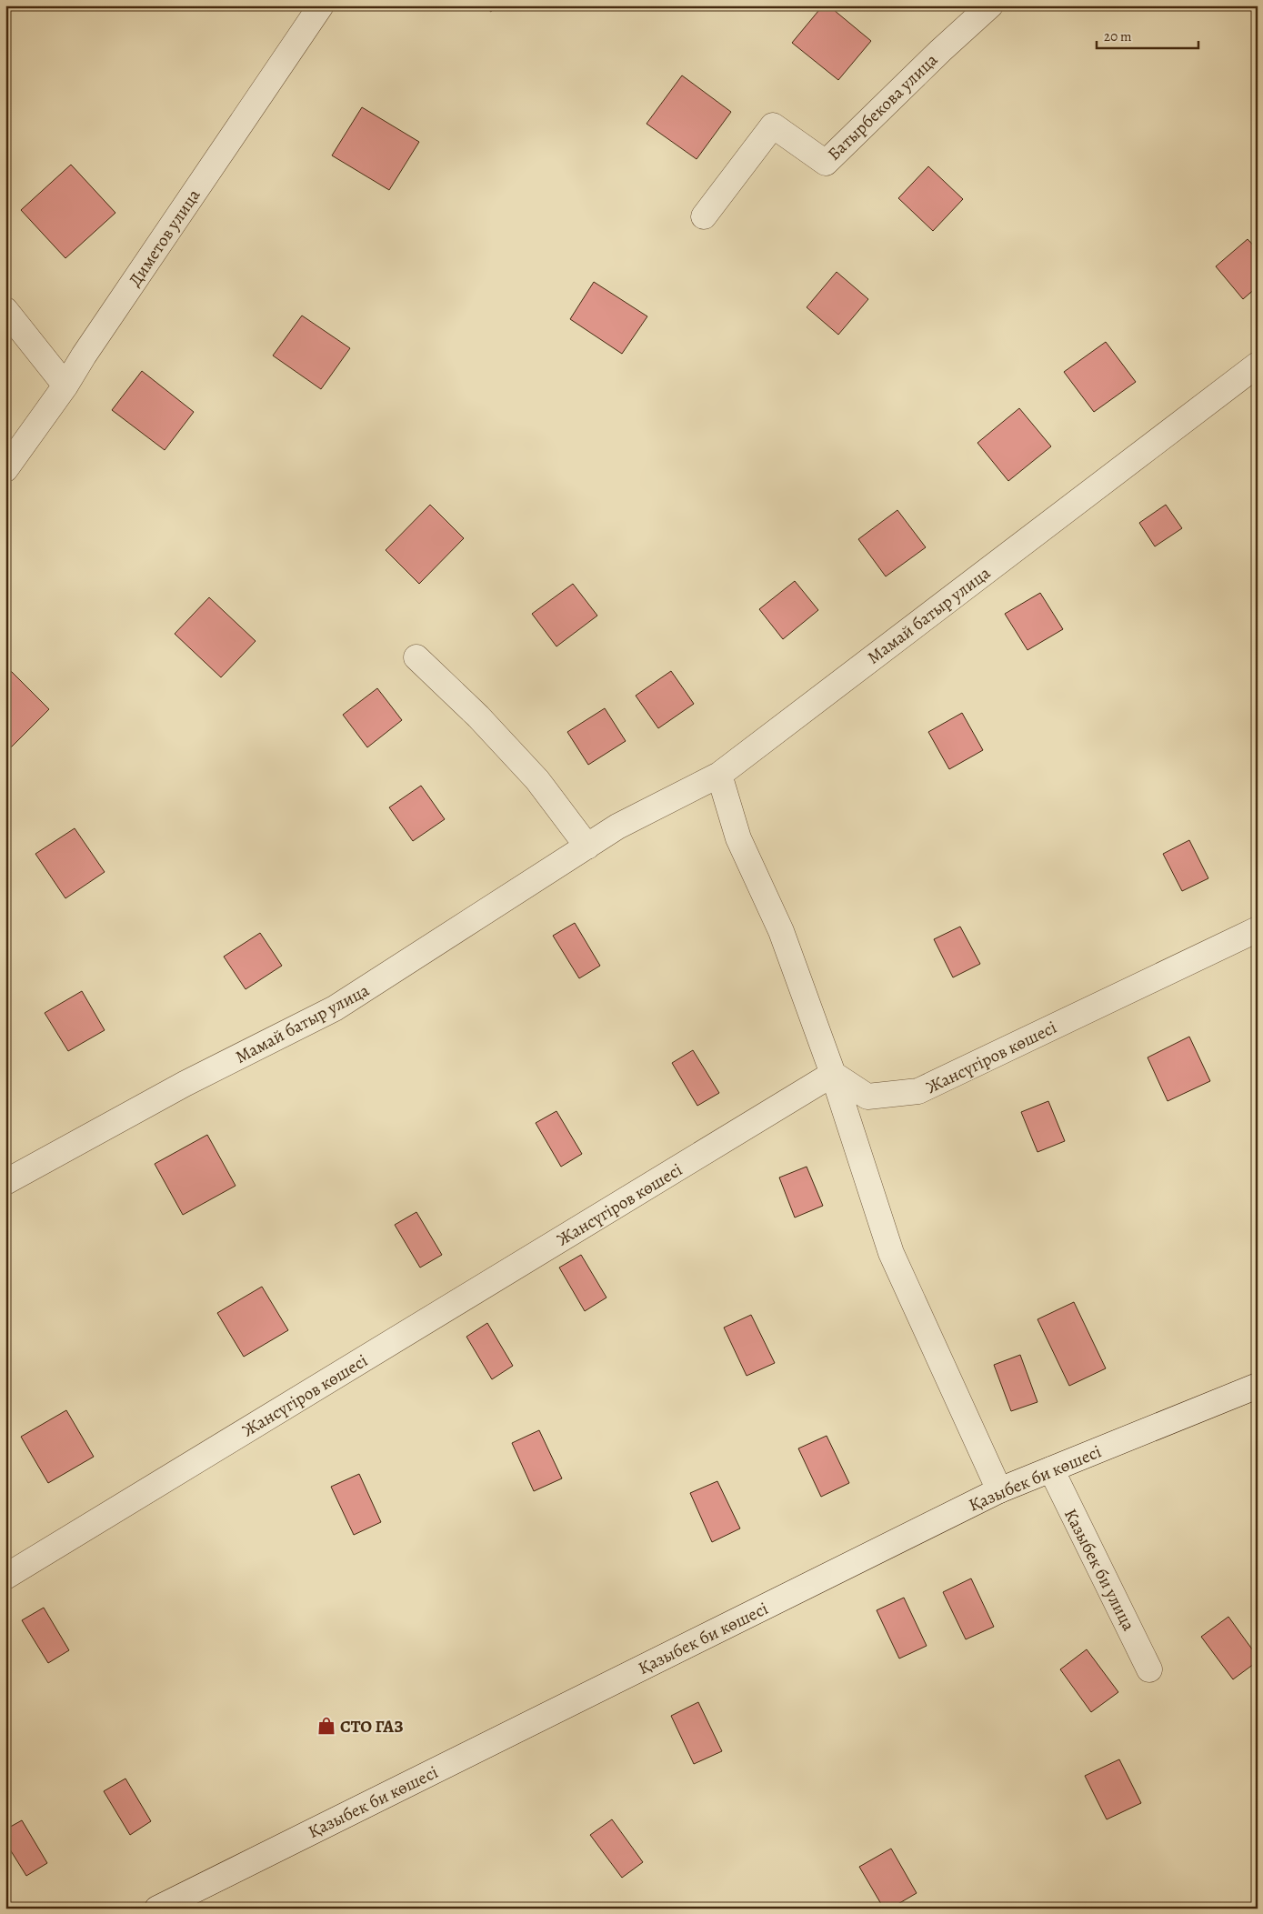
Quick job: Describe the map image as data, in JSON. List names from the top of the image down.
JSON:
{
  "streets": {
    "street": [
      "Батырбекова улица",
      "Диметов улица",
      "Мамай батыр улица",
      "Жансүгіров көшесі",
      "Қазыбек би көшесі",
      "Казыбек би улица"
    ]
  },
  "crossings": [
    ["Қазыбек би көшесі", "Казыбек би улица"]
  ],
  "places": {
    "shop": ["СТО ГАЗ"]
  },
  "scale_bar": "20 m"
}
